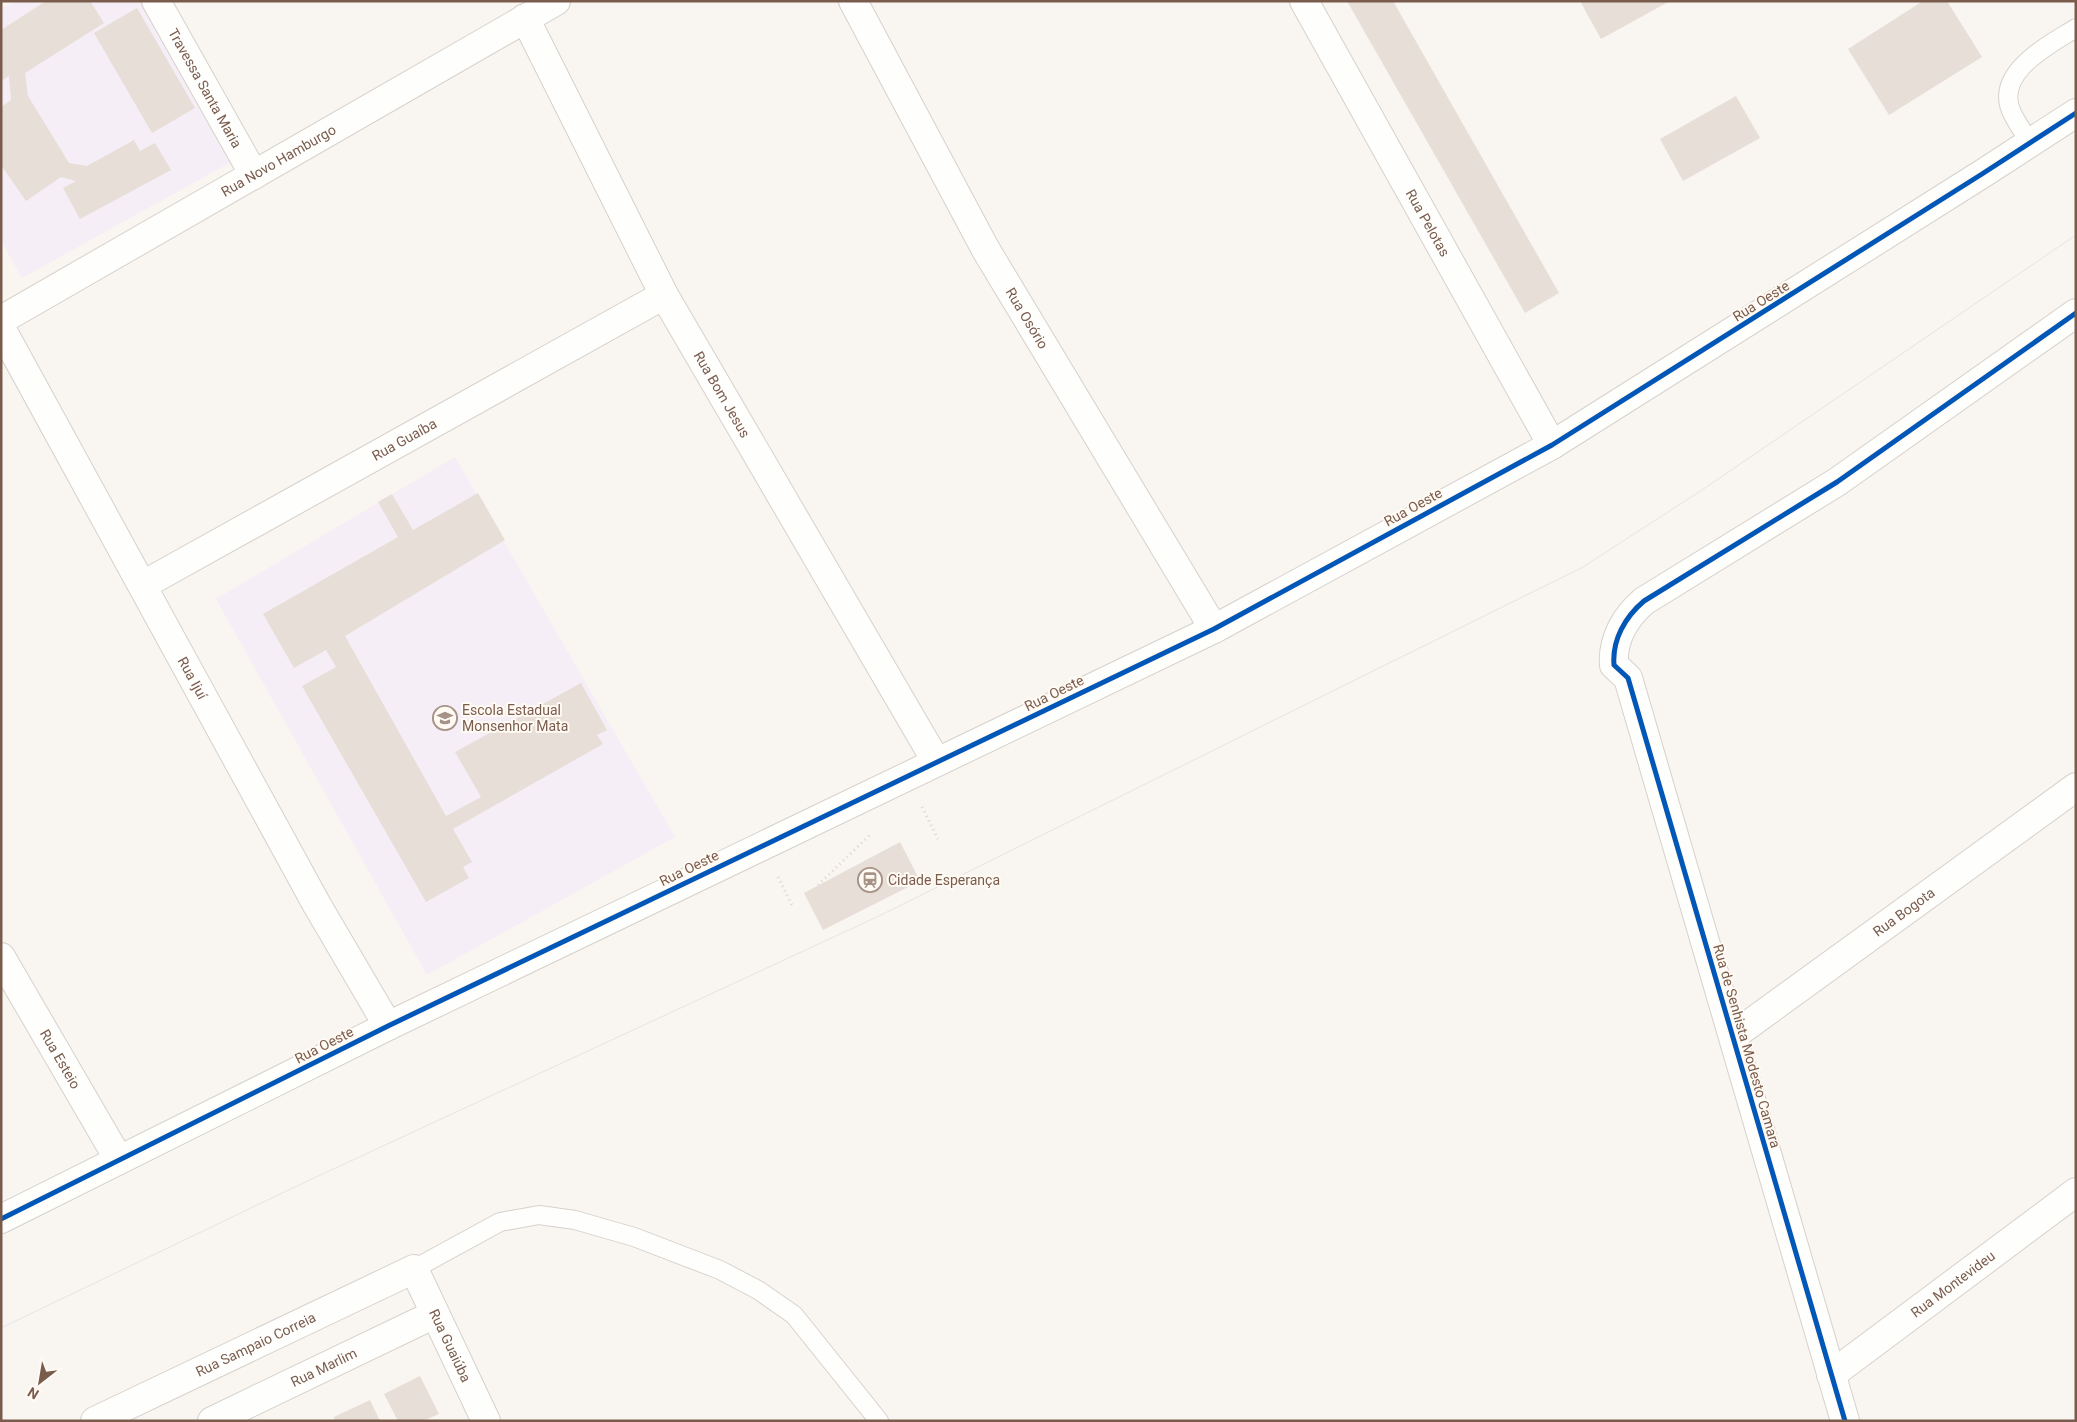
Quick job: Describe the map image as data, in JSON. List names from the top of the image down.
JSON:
{
  "streets": {
    "street": [
      "Travessa Santa Maria",
      "Rua Novo Hamburgo",
      "Rua Pelotas",
      "Rua Oeste",
      "Rua Osório",
      "Rua Bom Jesus",
      "Rua Guaíba",
      "Rua Ijuí",
      "Rua Bogota",
      "Rua de Senhista Modesto Camara",
      "Rua Esteio",
      "Rua Montevideu",
      "Rua Sampaio Correia",
      "Rua Guaiúba",
      "Rua Marlim"
    ]
  },
  "crossings": [
    ["Travessa Santa Maria", "Rua Novo Hamburgo"],
    ["Rua Novo Hamburgo", "Rua Bom Jesus"],
    ["Rua Pelotas", "Rua Oeste"],
    ["Rua Oeste", "Rua Osório"],
    ["Rua Oeste", "Rua Bom Jesus"],
    ["Rua Oeste", "Rua Ijuí"],
    ["Rua Oeste", "Rua Esteio"],
    ["Rua Bom Jesus", "Rua Guaíba"],
    ["Rua Guaíba", "Rua Ijuí"],
    ["Rua Bogota", "Rua de Senhista Modesto Camara"],
    ["Rua de Senhista Modesto Camara", "Rua Montevideu"],
    ["Rua Sampaio Correia", "Rua Guaiúba"],
    ["Rua Guaiúba", "Rua Marlim"]
  ],
  "places": {
    "school or university": ["Escola Estadual Monsenhor Mata"],
    "station": ["Cidade Esperança"]
  },
  "north": "bottom left"
}
